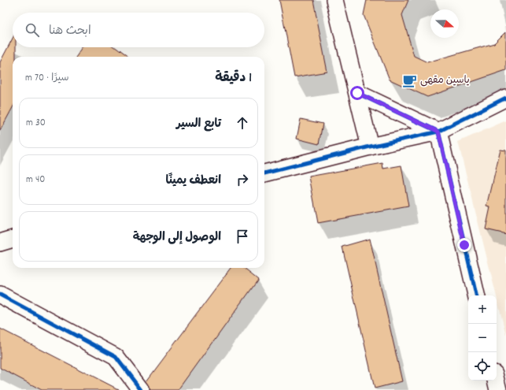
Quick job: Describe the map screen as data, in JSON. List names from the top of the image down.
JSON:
{
  "places": {
    "cafe": ["ياسين مقهى"]
  },
  "north": "right",
  "page": {
    "search": "ابحث هنا",
    "heading": ["1 دقيقة", "سيرًا · 70 m"],
    "list": [
      ["تابع السير", "30 m"],
      ["انعطف يمينًا", "40 m"],
      "الوصول إلى الوجهة"
    ],
    "map_buttons": ["+", "−"]
  }
}
